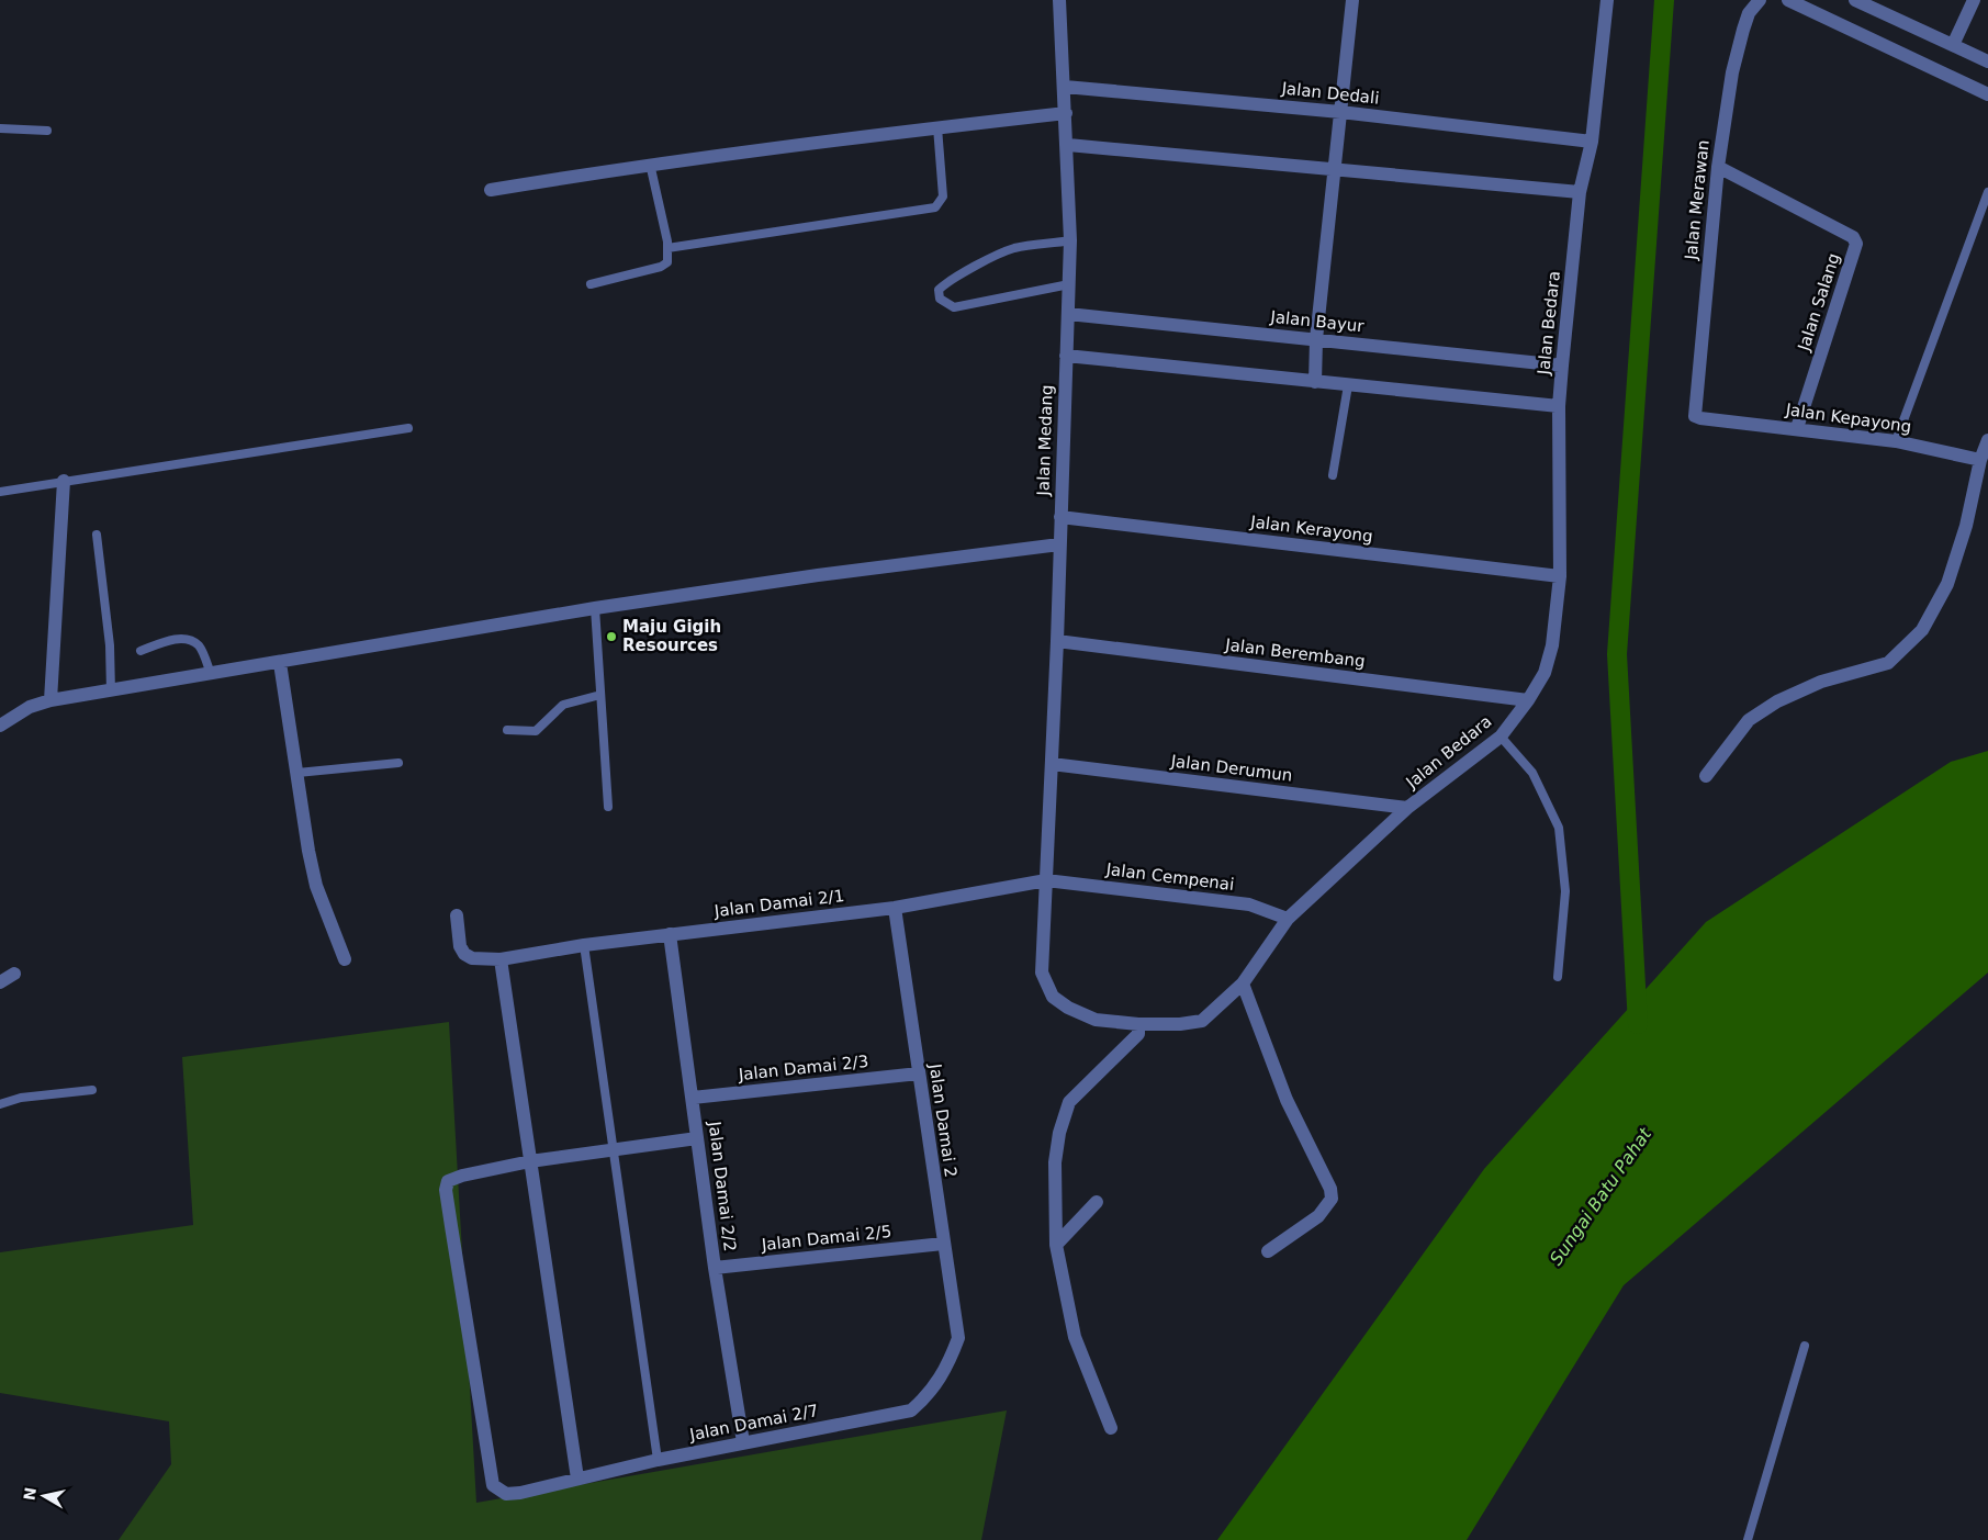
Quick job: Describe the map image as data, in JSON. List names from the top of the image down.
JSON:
{
  "streets": {
    "street": [
      "Jalan Dedali",
      "Jalan Merawan",
      "Jalan Salang",
      "Jalan Bayur",
      "Jalan Bedara",
      "Jalan Kepayong",
      "Jalan Medang",
      "Jalan Kerayong",
      "Jalan Berembang",
      "Jalan Derumun",
      "Jalan Cempenai",
      "Jalan Damai 2/1",
      "Jalan Damai 2/3",
      "Jalan Damai 2",
      "Jalan Damai 2/2",
      "Jalan Damai 2/5",
      "Jalan Damai 2/7"
    ]
  },
  "crossings": [
    ["Jalan Dedali", "Jalan Bedara"],
    ["Jalan Dedali", "Jalan Medang"],
    ["Jalan Merawan", "Jalan Salang"],
    ["Jalan Merawan", "Jalan Kepayong"],
    ["Jalan Salang", "Jalan Kepayong"],
    ["Jalan Bayur", "Jalan Bedara"],
    ["Jalan Bayur", "Jalan Medang"],
    ["Jalan Bedara", "Jalan Medang"],
    ["Jalan Bedara", "Jalan Kerayong"],
    ["Jalan Bedara", "Jalan Berembang"],
    ["Jalan Bedara", "Jalan Derumun"],
    ["Jalan Bedara", "Jalan Cempenai"],
    ["Jalan Medang", "Jalan Kerayong"],
    ["Jalan Medang", "Jalan Berembang"],
    ["Jalan Medang", "Jalan Derumun"],
    ["Jalan Medang", "Jalan Cempenai"],
    ["Jalan Cempenai", "Jalan Damai 2/1"],
    ["Jalan Cempenai", "Jalan Damai 2"],
    ["Jalan Damai 2/1", "Jalan Damai 2"],
    ["Jalan Damai 2/1", "Jalan Damai 2/2"],
    ["Jalan Damai 2/3", "Jalan Damai 2"],
    ["Jalan Damai 2/3", "Jalan Damai 2/2"],
    ["Jalan Damai 2", "Jalan Damai 2/5"],
    ["Jalan Damai 2", "Jalan Damai 2/7"],
    ["Jalan Damai 2/2", "Jalan Damai 2/5"],
    ["Jalan Damai 2/2", "Jalan Damai 2/7"]
  ],
  "water": ["Sungai Batu Pahat"],
  "places": ["Maju Gigih Resources"],
  "north": "left"
}
